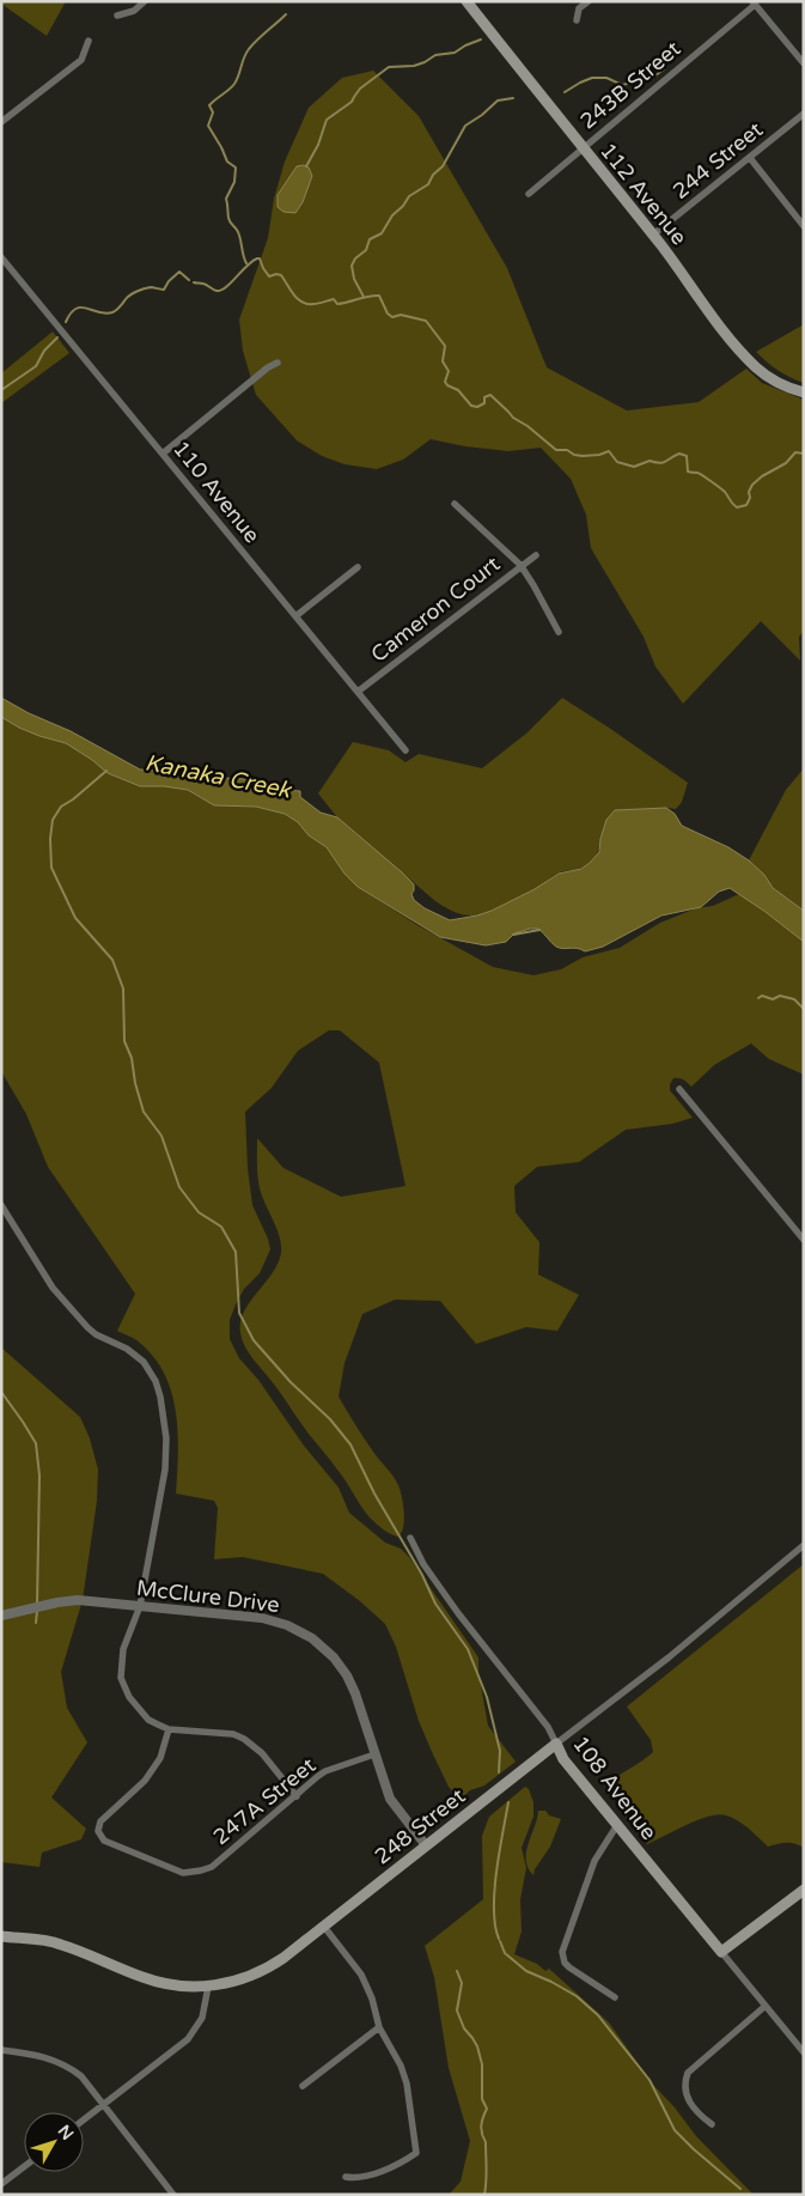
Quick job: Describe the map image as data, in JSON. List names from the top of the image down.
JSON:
{
  "streets": {
    "main road": ["112 Avenue", "108 Avenue", "248 Street"],
    "street": [
      "243B Street",
      "244 Street",
      "110 Avenue",
      "Cameron Court",
      "McClure Drive",
      "247A Street"
    ]
  },
  "crossings": [
    ["243B Street", "112 Avenue"],
    ["244 Street", "112 Avenue"],
    ["110 Avenue", "Cameron Court"],
    ["McClure Drive", "247A Street"],
    ["McClure Drive", "248 Street"],
    ["108 Avenue", "248 Street"]
  ],
  "water": ["Kanaka Creek"],
  "north": "top right"
}
